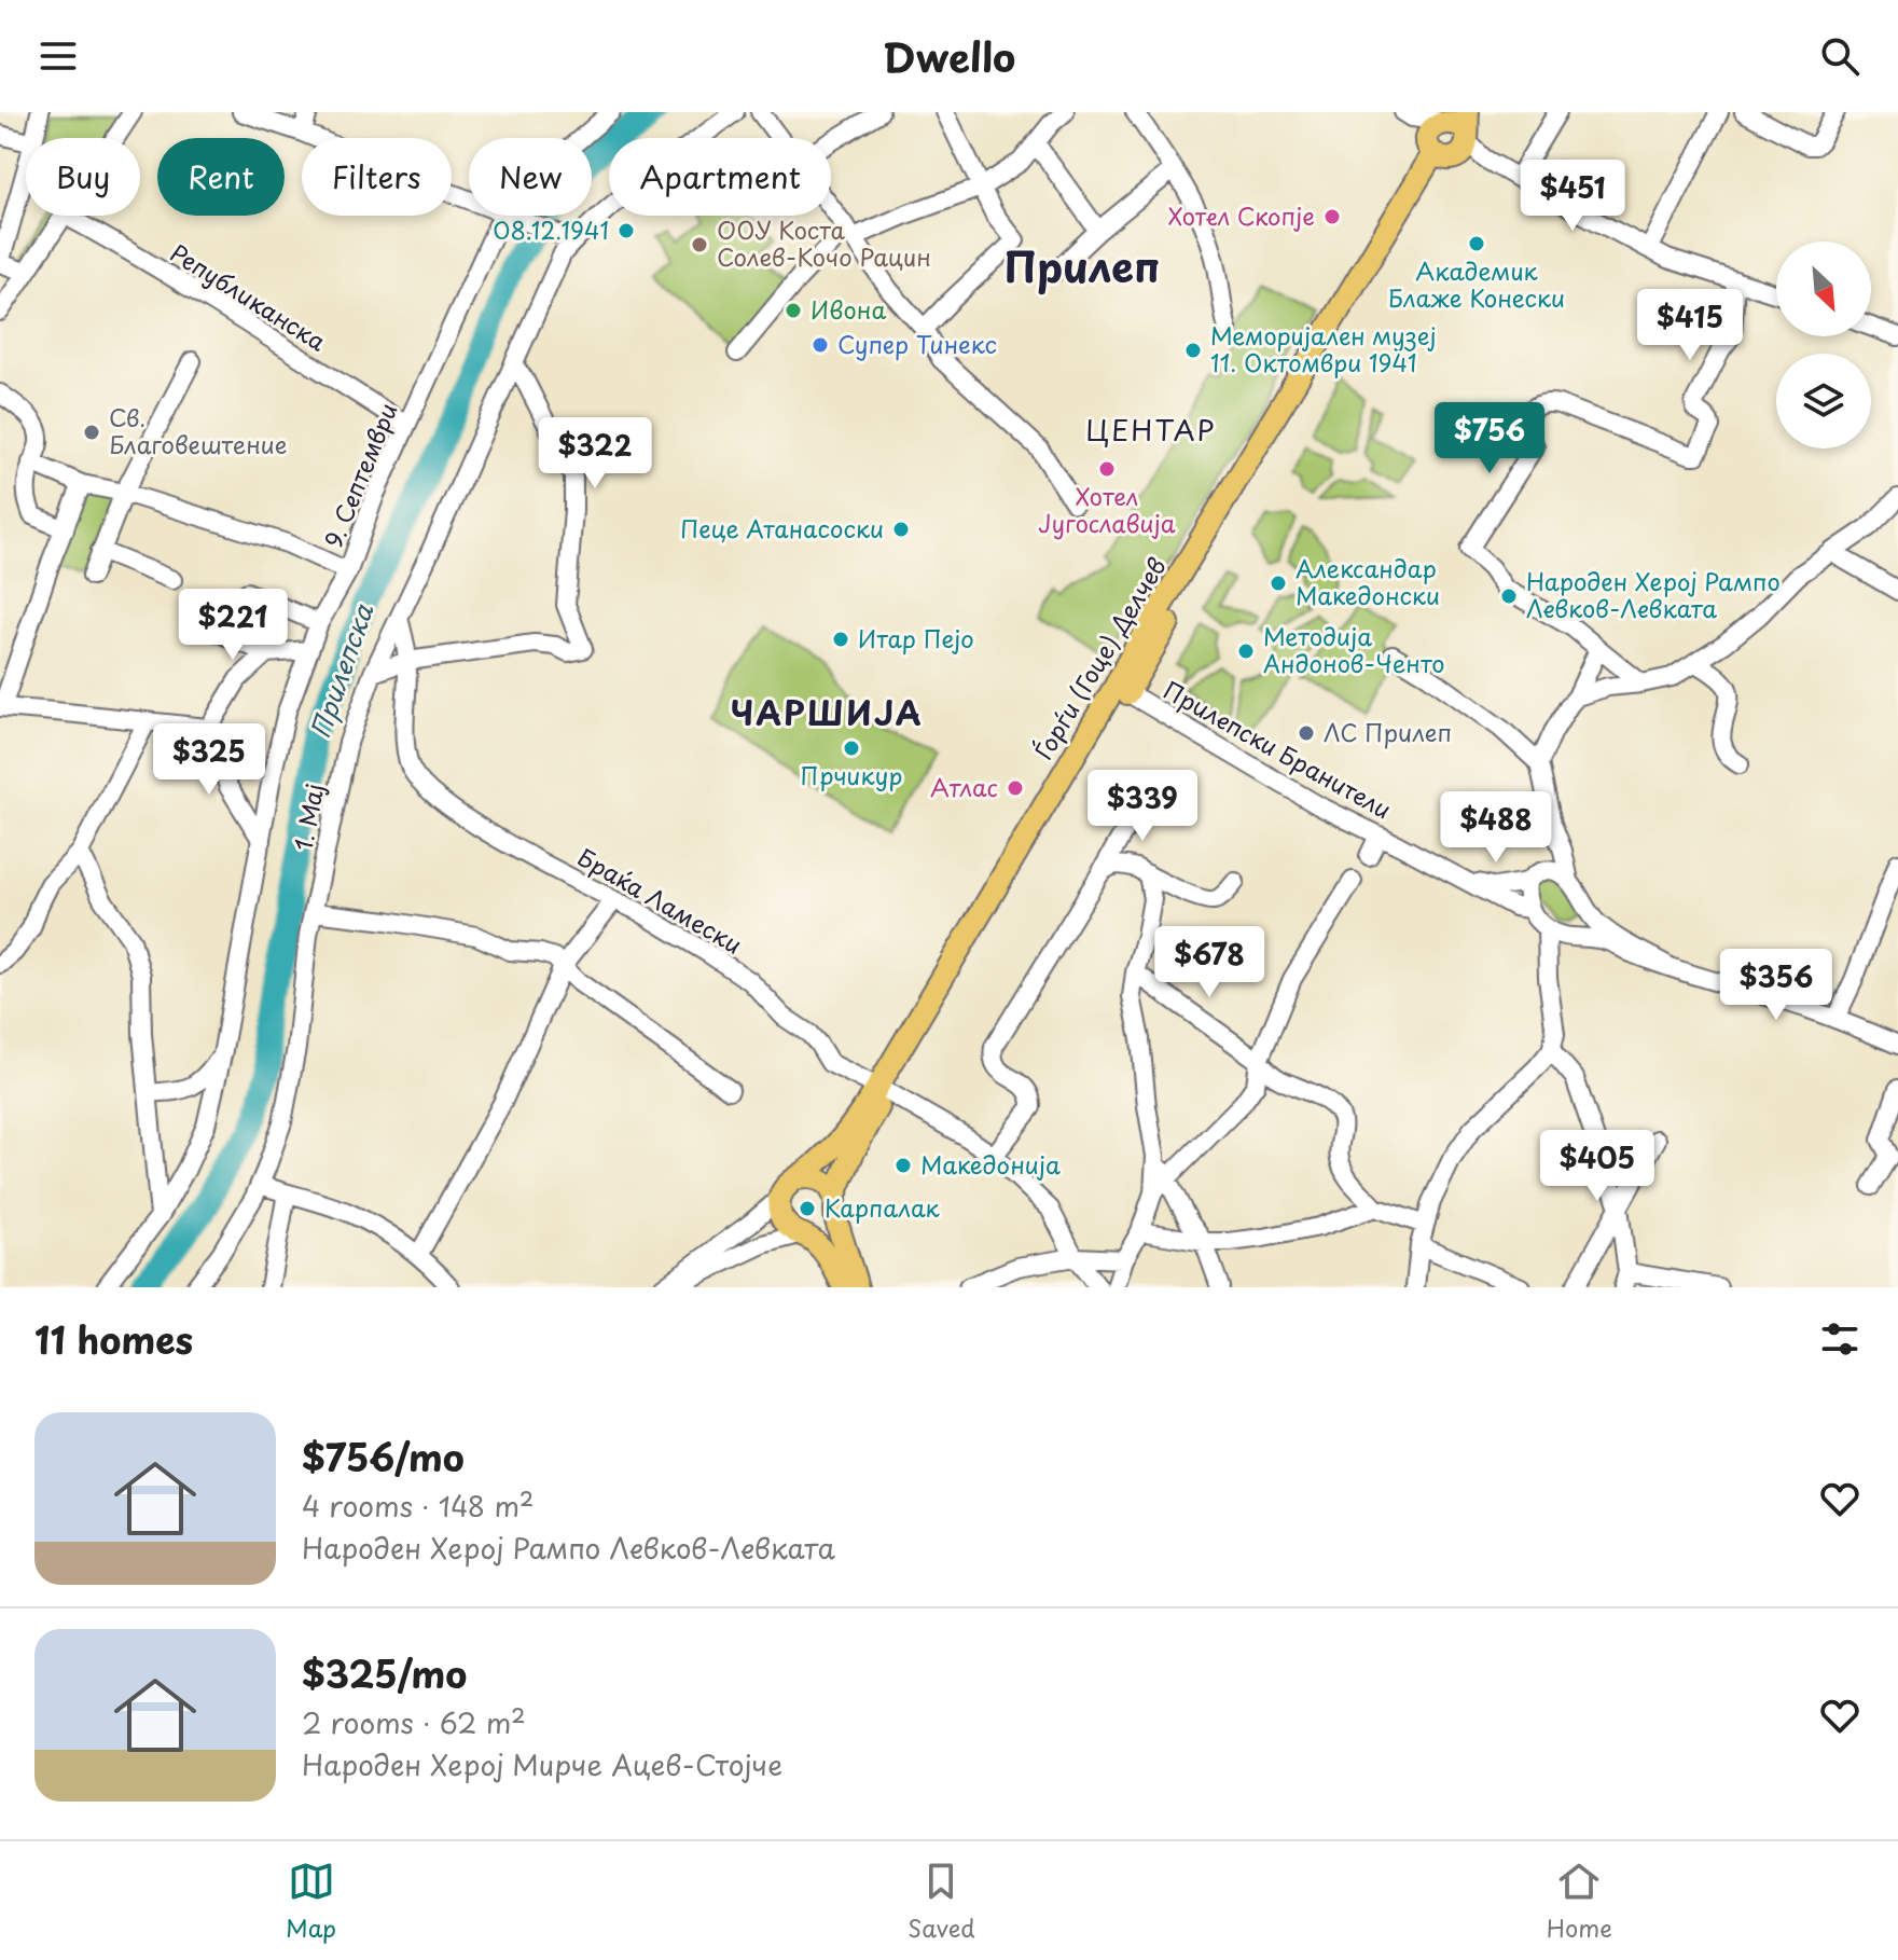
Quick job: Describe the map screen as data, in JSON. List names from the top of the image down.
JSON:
{
  "streets": {
    "main road": ["Ѓорѓи (Гоце) Делчев"],
    "street": [
      "Републиканска",
      "9. Септември",
      "Прилепски Бранители",
      "1. Мај",
      "Браќа Ламески"
    ]
  },
  "crossings": [
    ["Републиканска", "9. Септември"],
    ["Ѓорѓи (Гоце) Делчев", "Прилепски Бранители"],
    ["Ѓорѓи (Гоце) Делчев", "Браќа Ламески"],
    ["1. Мај", "Браќа Ламески"]
  ],
  "districts": ["Прилеп", "ЦЕНТАР", "ЧАРШИЈА"],
  "water": ["Прилепска"],
  "places": [
    "Хотел Скопје",
    "08.12.1941",
    "Академик Блаже Конески",
    "ООУ Коста Солев-Кочо Рацин",
    "Ивона",
    "Супер Тинекс",
    "Меморијален музеј 11. Октомври 1941",
    "Св. Благовештение",
    "Хотел Југославија",
    "Пеце Атанасоски",
    "Александар Македонски",
    "Народен Херој Рампо Левков-Левката",
    "Итар Пејо",
    "Методија Андонов-Ченто",
    "ЛС Прилеп",
    "Прчикур",
    "Атлас",
    "Македонија",
    "Карпалак"
  ],
  "north": "bottom right",
  "page": {
    "header": "Dwello",
    "chip": [
      "Buy",
      "Rent",
      "Filters",
      "New",
      "Apartment"
    ],
    "price": [
      "$451",
      "$415",
      "$756",
      "$322",
      "$221",
      "$325",
      "$339",
      "$488",
      "$678",
      "$356",
      "$405"
    ],
    "heading": "11 homes",
    "list": [
      {
        "name": "$756/mo",
        "note": "4 rooms · 148 m² · Народен Херој Рампо Левков-Левката"
      },
      {
        "name": "$325/mo",
        "note": "2 rooms · 62 m² · Народен Херој Мирче Ацев-Стојче"
      }
    ],
    "tabs": ["Map", "Saved", "Home"]
  }
}
